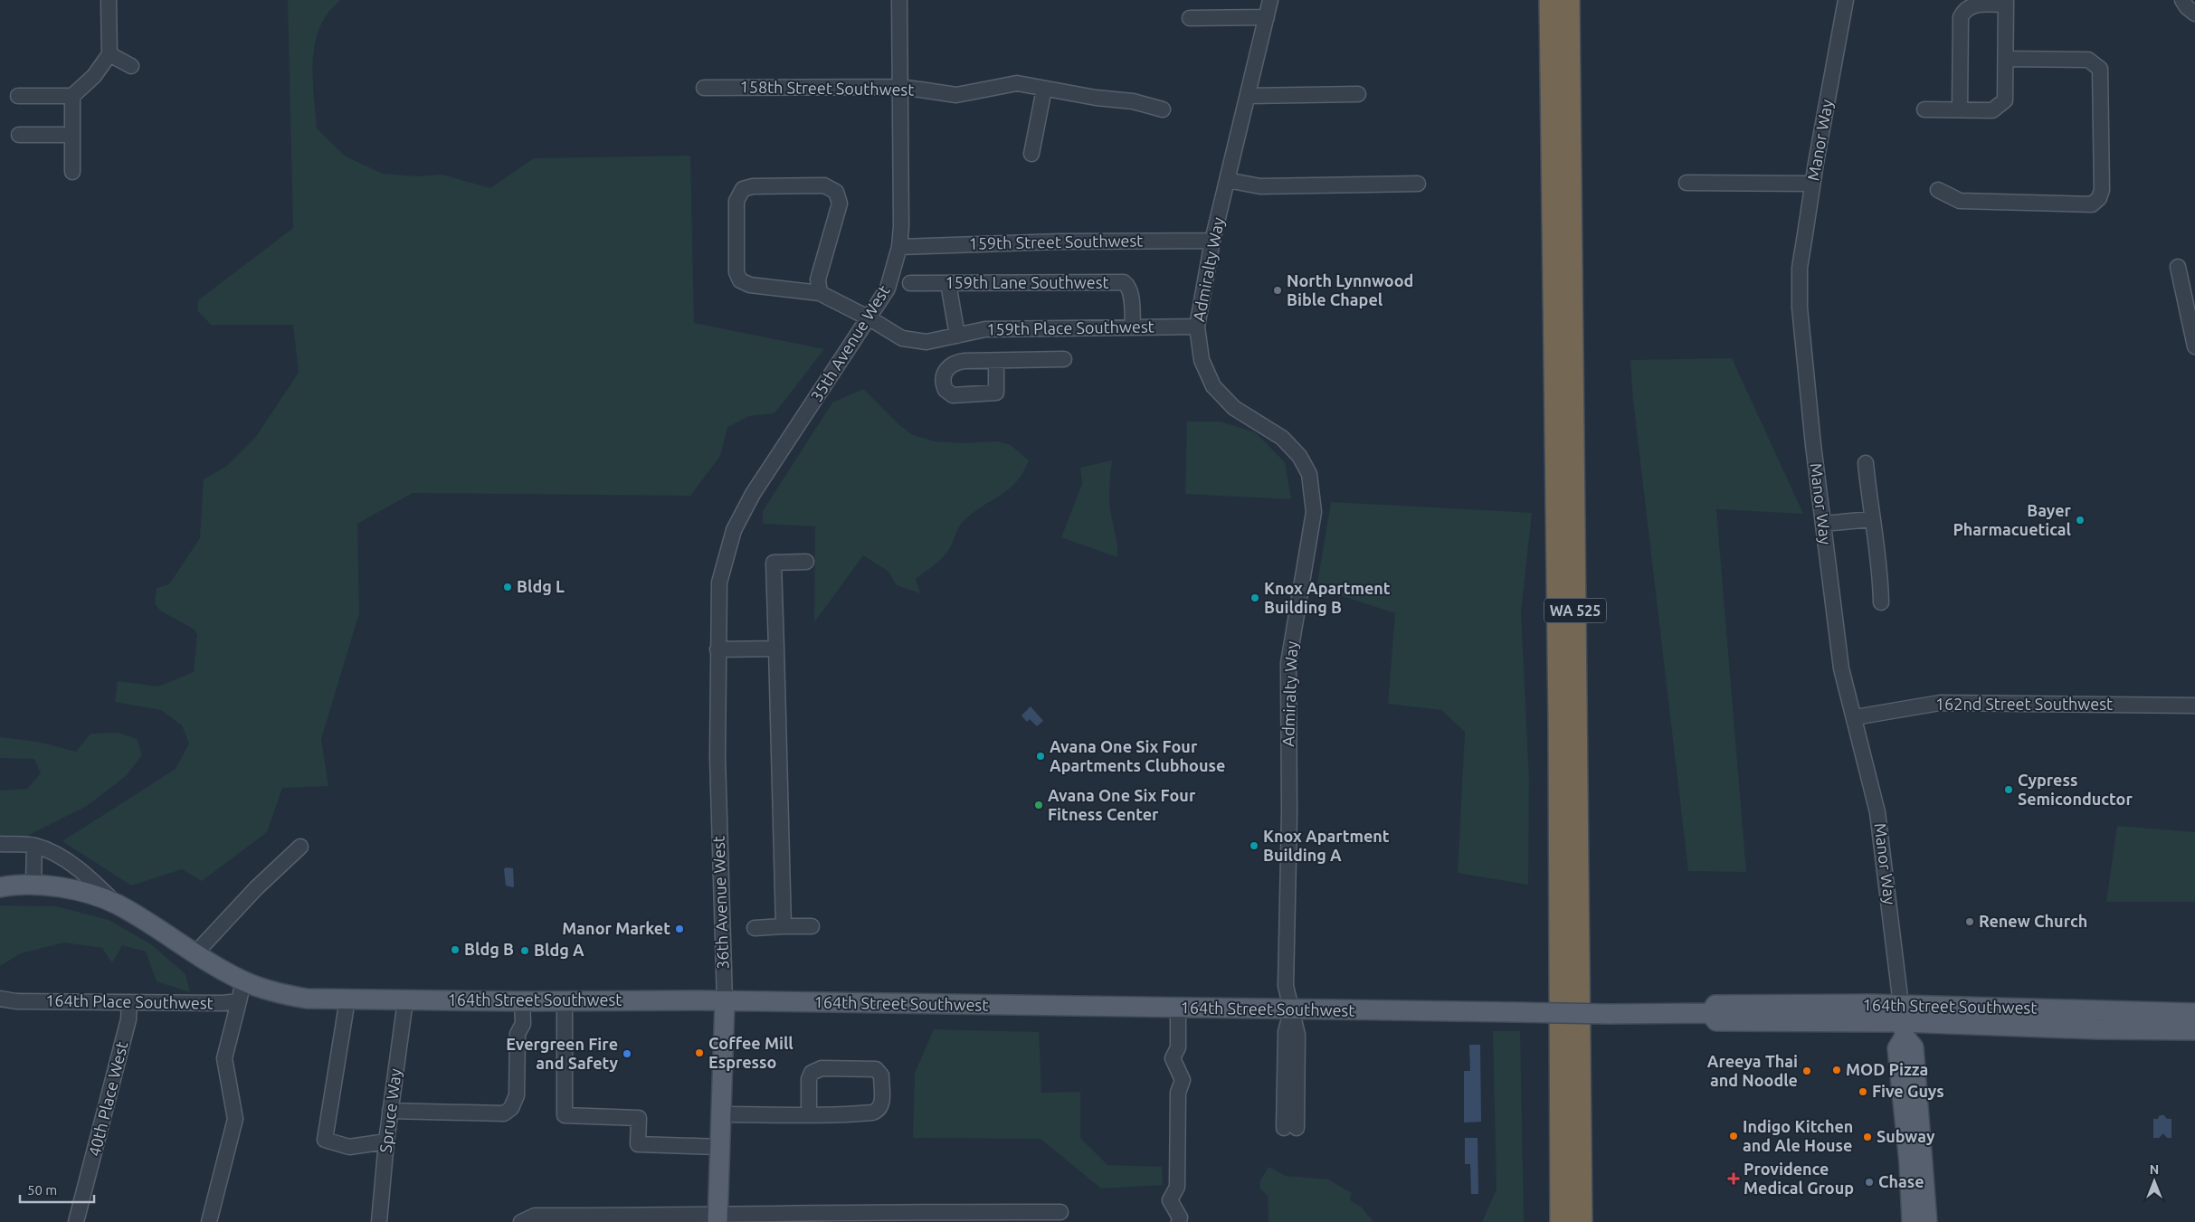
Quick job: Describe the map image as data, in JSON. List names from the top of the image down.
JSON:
{
  "streets": {
    "highway": ["WA 525"],
    "main road": ["36th Avenue West", "164th Street Southwest"],
    "street": [
      "158th Street Southwest",
      "Manor Way",
      "159th Street Southwest",
      "Admiralty Way",
      "159th Lane Southwest",
      "159th Place Southwest",
      "35th Avenue West",
      "162nd Street Southwest",
      "164th Place Southwest",
      "40th Place West",
      "Spruce Way"
    ]
  },
  "crossings": [
    ["158th Street Southwest", "35th Avenue West"],
    ["Manor Way", "162nd Street Southwest"],
    ["Manor Way", "164th Street Southwest"],
    ["159th Street Southwest", "Admiralty Way"],
    ["159th Street Southwest", "35th Avenue West"],
    ["Admiralty Way", "159th Place Southwest"],
    ["Admiralty Way", "164th Street Southwest"],
    ["159th Lane Southwest", "159th Place Southwest"],
    ["159th Place Southwest", "35th Avenue West"],
    ["35th Avenue West", "36th Avenue West"],
    ["36th Avenue West", "164th Street Southwest"],
    ["164th Street Southwest", "Spruce Way"],
    ["164th Place Southwest", "40th Place West"]
  ],
  "places": {
    "other": [
      "North Lynnwood Bible Chapel",
      "Bayer Pharmacuetical",
      "Bldg L",
      "Knox Apartment Building B",
      "Avana One Six Four Apartments Clubhouse",
      "Cypress Semiconductor",
      "Avana One Six Four Fitness Center",
      "Knox Apartment Building A",
      "Renew Church",
      "Manor Market",
      "Bldg B",
      "Bldg A",
      "Coffee Mill Espresso",
      "Evergreen Fire and Safety",
      "MOD Pizza",
      "Areeya Thai and Noodle",
      "Five Guys",
      "Indigo Kitchen and Ale House",
      "Subway",
      "Chase"
    ],
    "health": ["Providence Medical Group"]
  },
  "scale_bar": "50 m",
  "north": "top"
}
